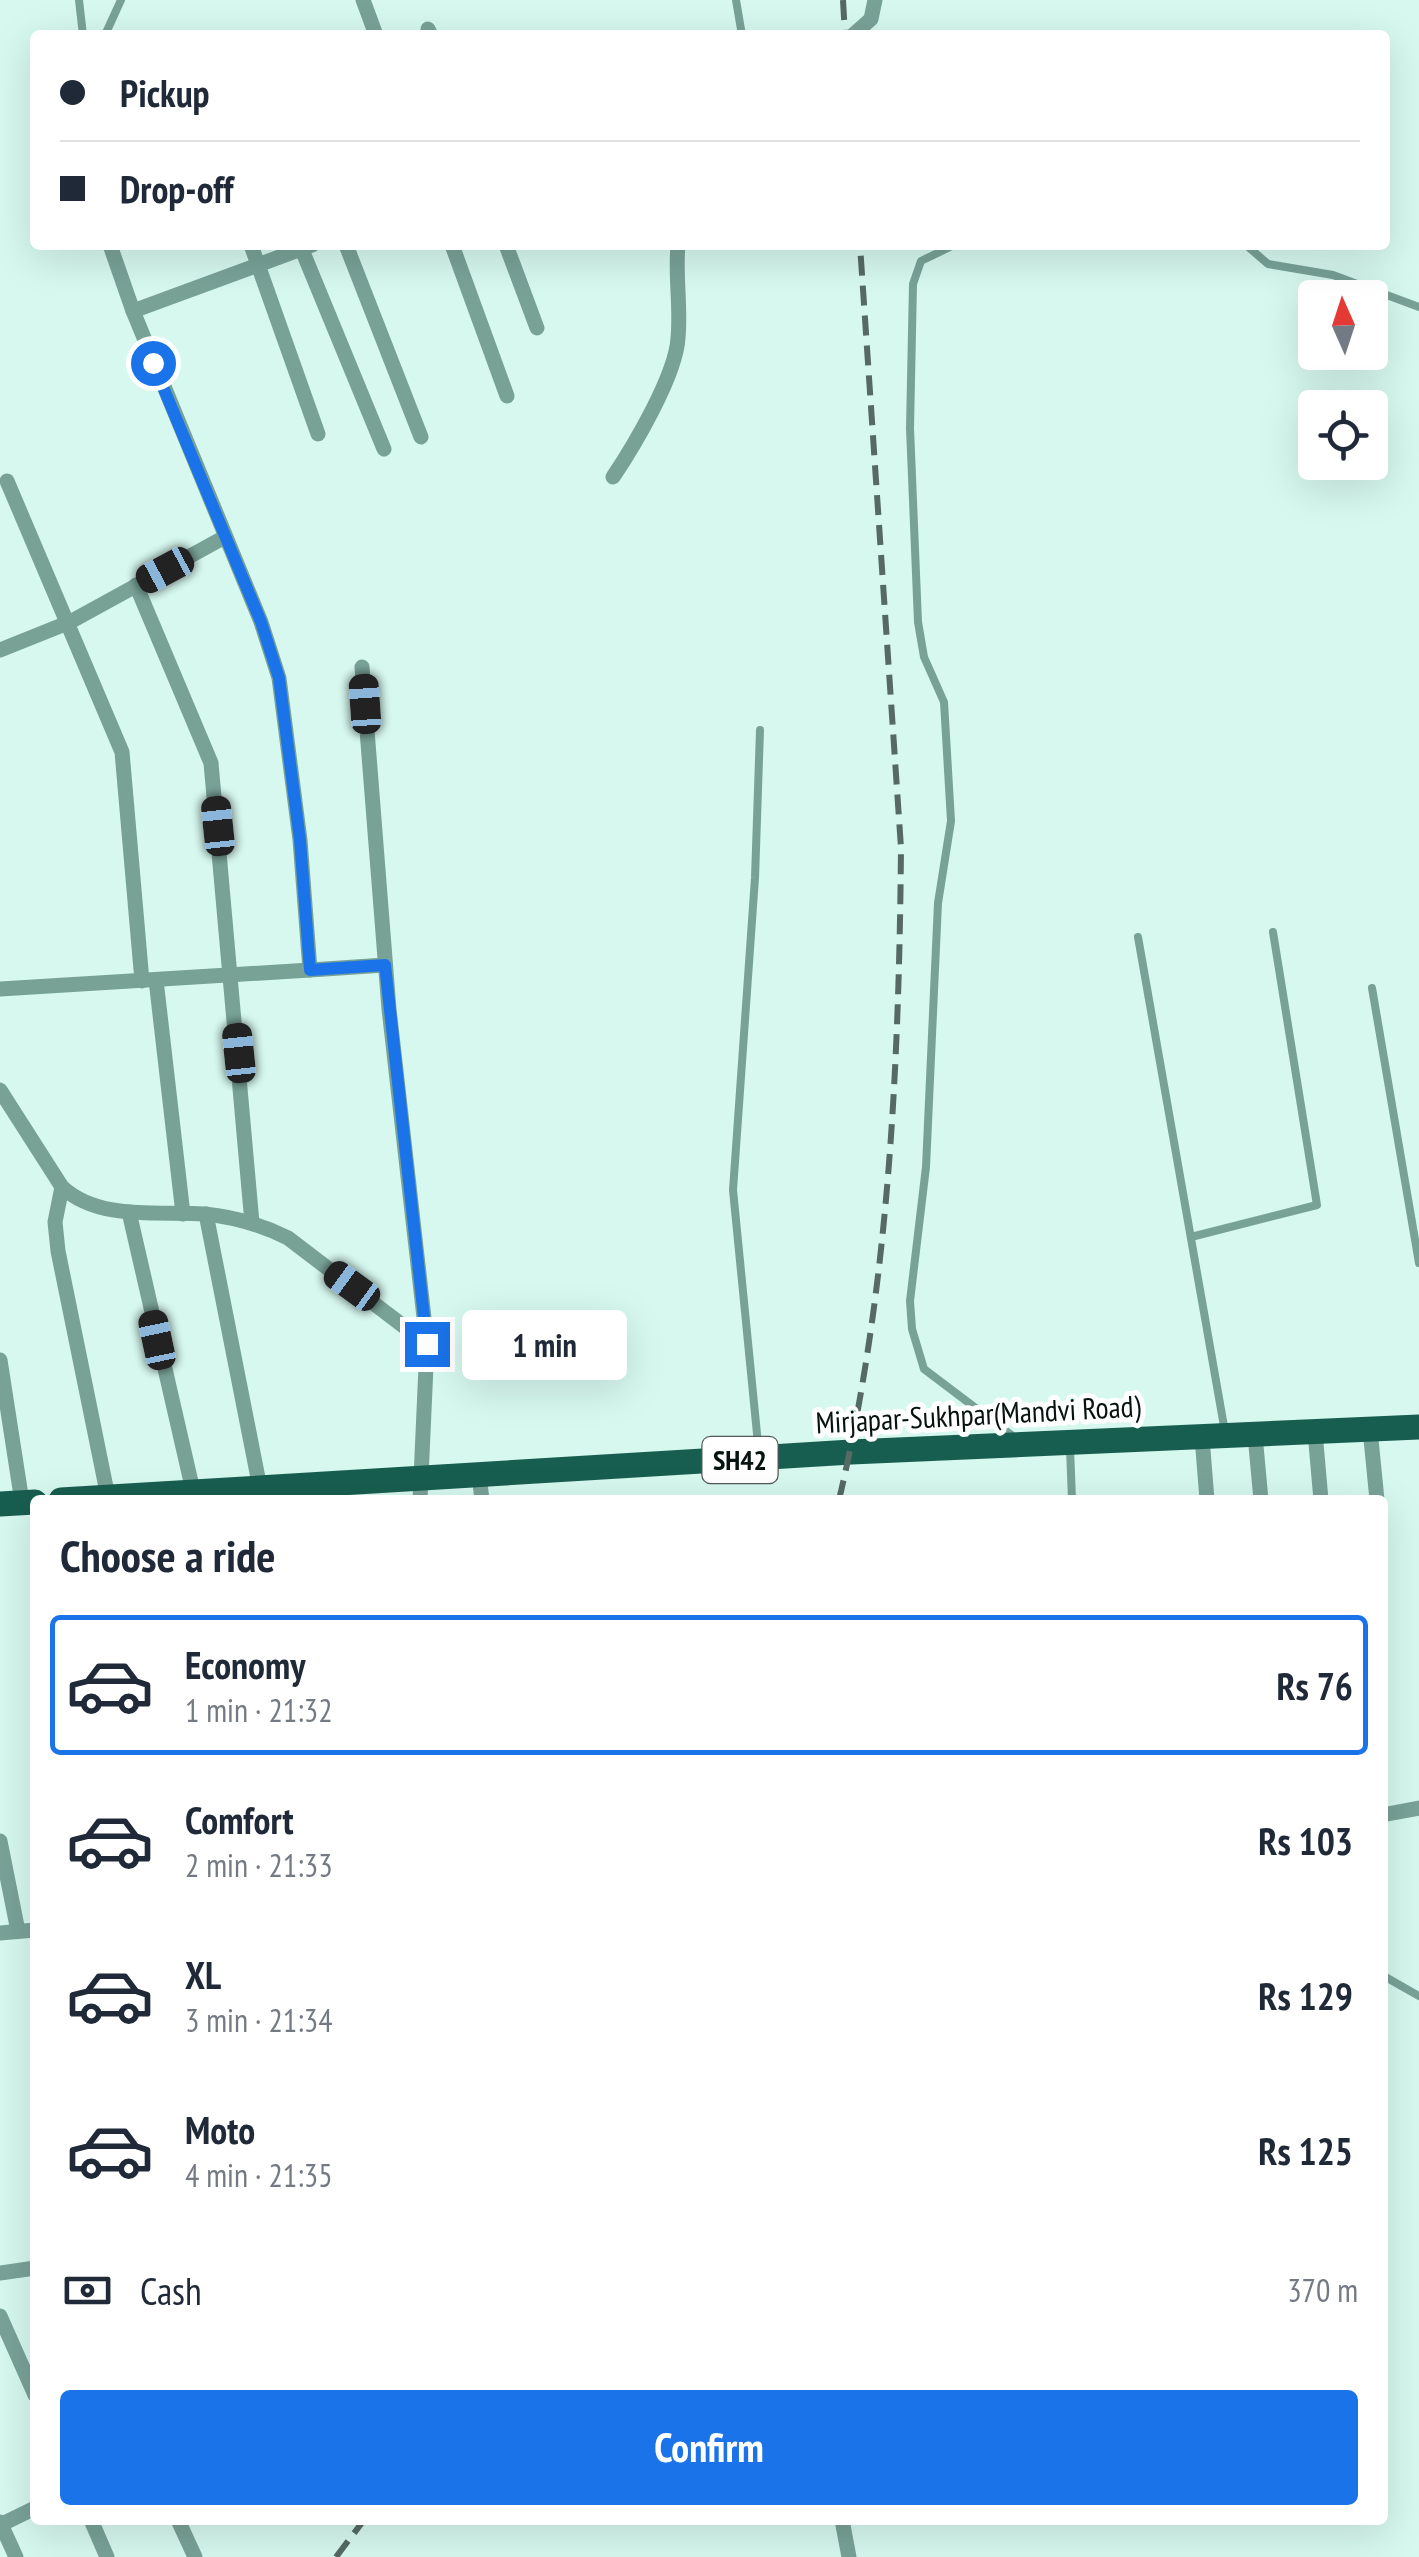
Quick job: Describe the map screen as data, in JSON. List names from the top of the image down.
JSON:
{
  "streets": {
    "main road": ["Mirjapar-Sukhpar(Mandvi Road)", "SH42"]
  },
  "north": "top",
  "page": {
    "banner": ["Pickup", "Drop-off"],
    "bubble": "1 min",
    "heading": "Choose a ride",
    "list": [
      {
        "name": "Economy",
        "note": "1 min · 21:32",
        "value": "Rs 76"
      },
      {
        "name": "Comfort",
        "note": "2 min · 21:33",
        "value": "Rs 103"
      },
      {
        "name": "XL",
        "note": "3 min · 21:34",
        "value": "Rs 129"
      },
      {
        "name": "Moto",
        "note": "4 min · 21:35",
        "value": "Rs 125"
      }
    ],
    "pay": ["Cash", "370 m"],
    "buttons": "Confirm"
  }
}
